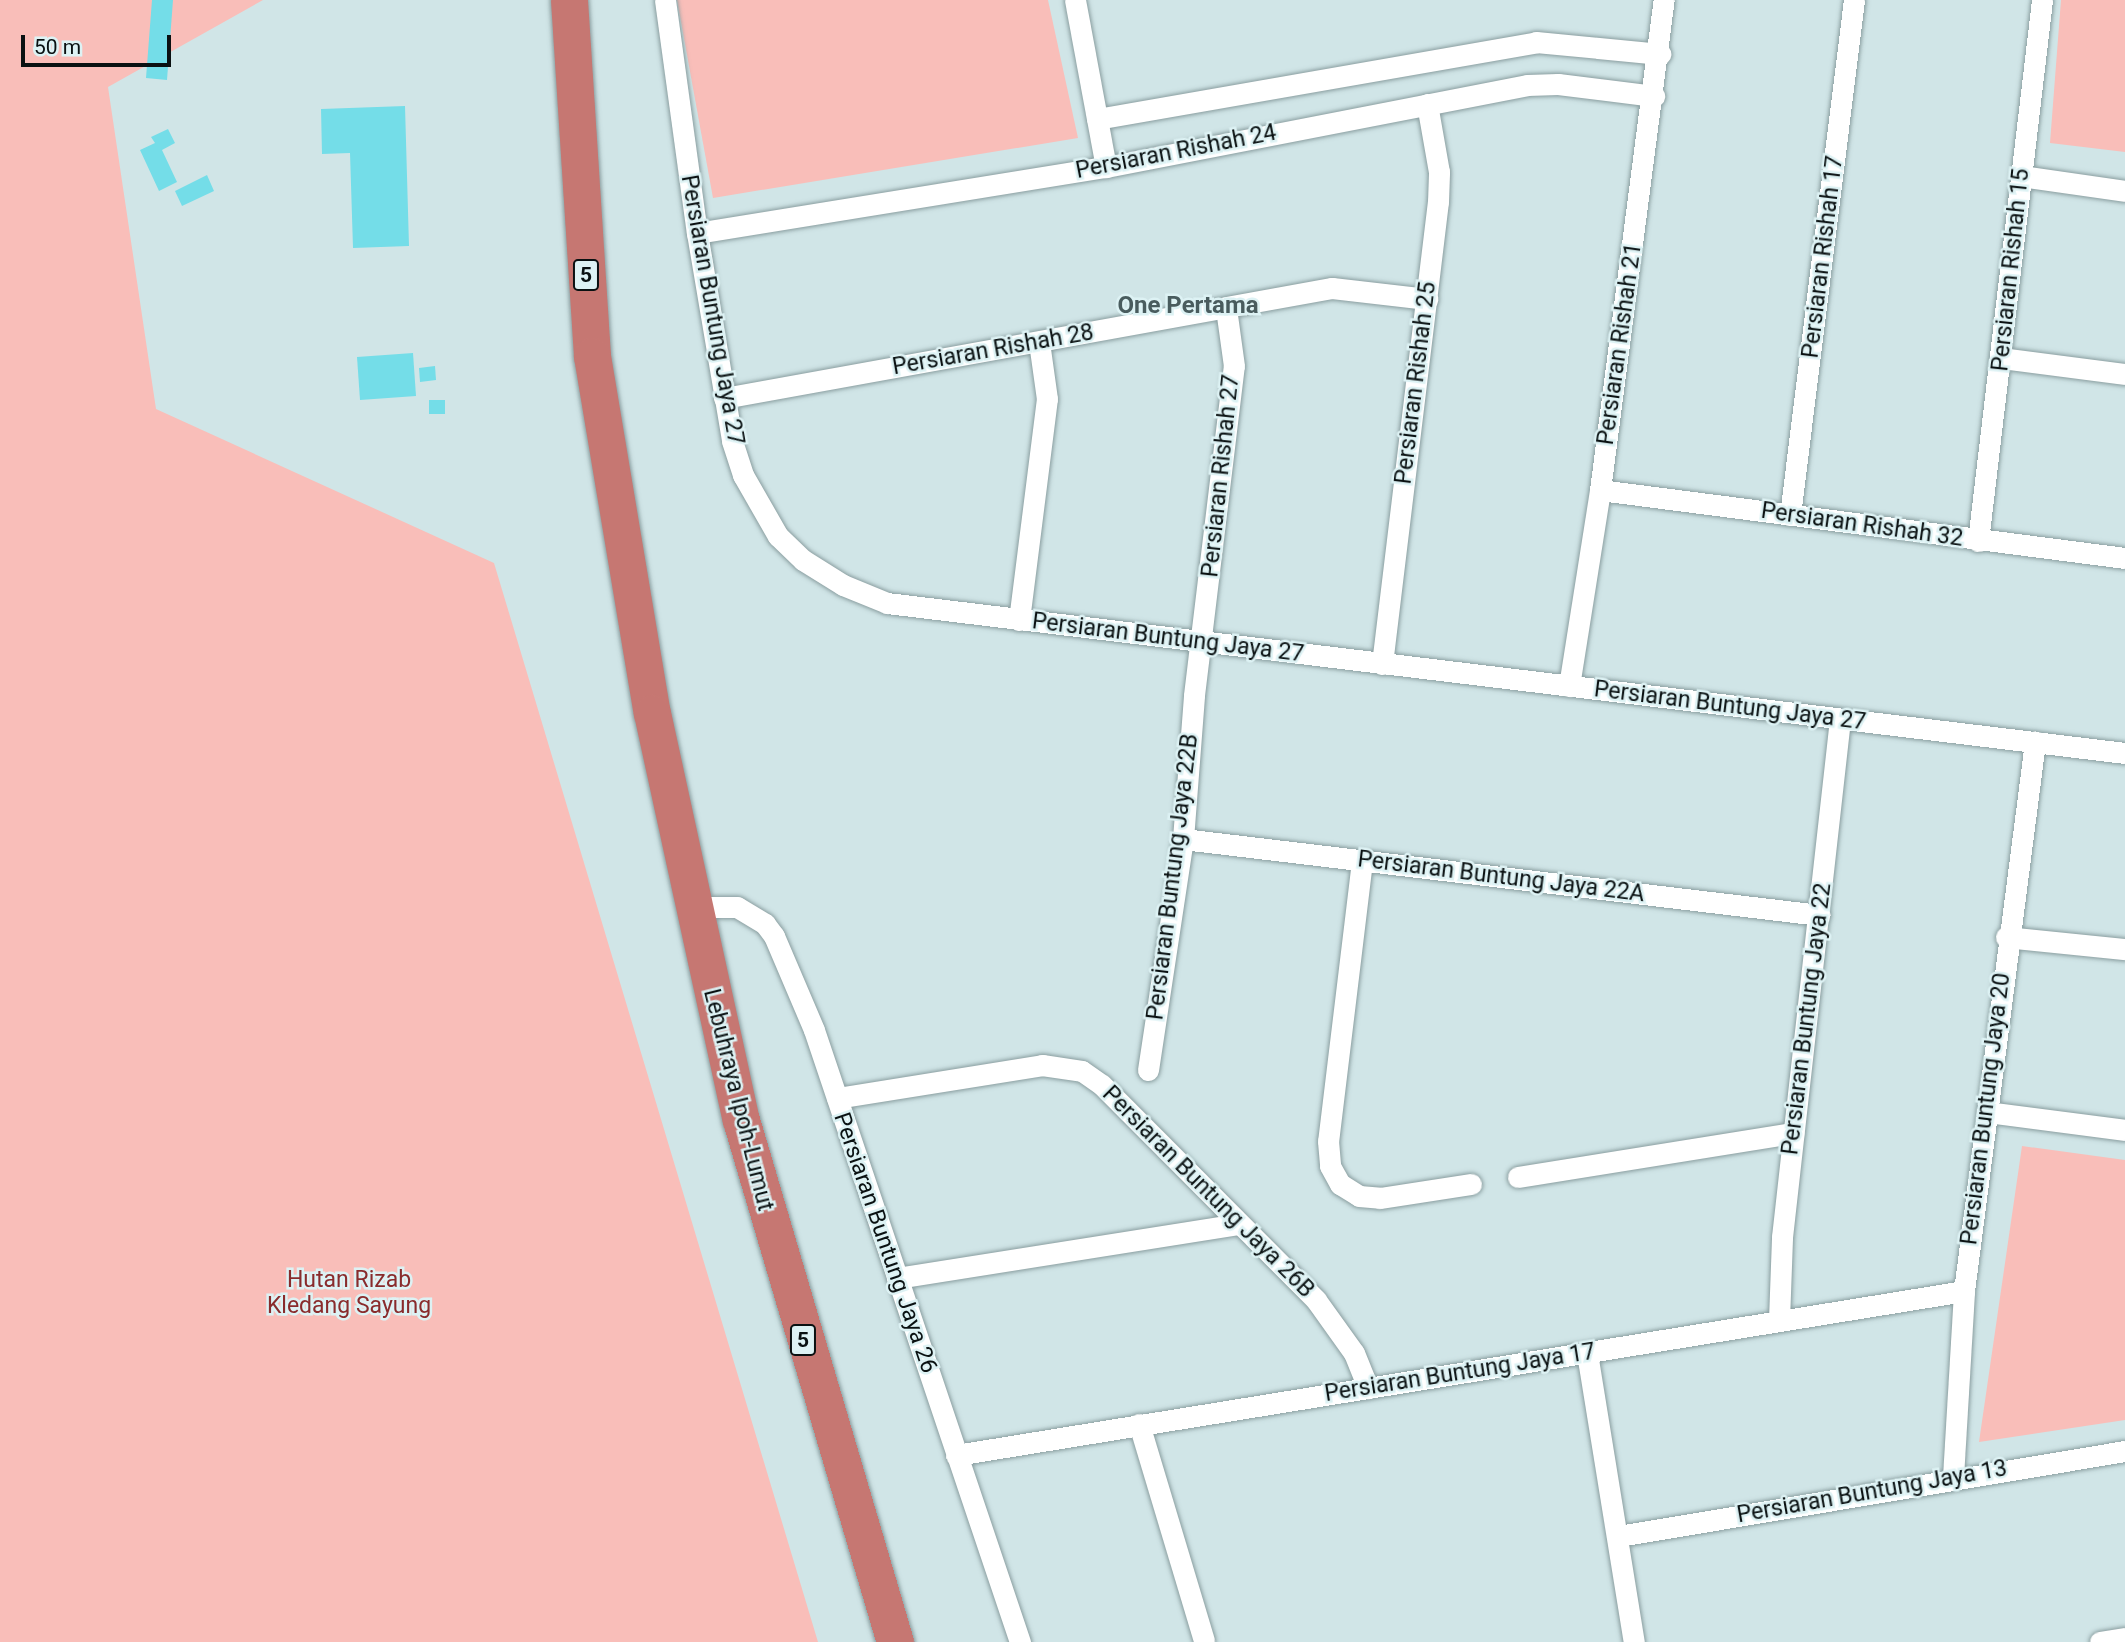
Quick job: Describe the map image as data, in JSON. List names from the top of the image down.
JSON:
{
  "streets": {
    "highway": ["5", "Lebuhraya Ipoh-Lumut"],
    "street": [
      "Persiaran Rishah 24",
      "Persiaran Rishah 17",
      "Persiaran Rishah 15",
      "Persiaran Buntung Jaya 27",
      "Persiaran Rishah 21",
      "Persiaran Rishah 28",
      "Persiaran Rishah 25",
      "Persiaran Rishah 27",
      "Persiaran Rishah 32",
      "Persiaran Buntung Jaya 22B",
      "Persiaran Buntung Jaya 22A",
      "Persiaran Buntung Jaya 22",
      "Persiaran Buntung Jaya 20",
      "Persiaran Buntung Jaya 26B",
      "Persiaran Buntung Jaya 26",
      "Persiaran Buntung Jaya 17",
      "Persiaran Buntung Jaya 13"
    ]
  },
  "crossings": [
    ["Persiaran Rishah 24", "Persiaran Buntung Jaya 27"],
    ["Persiaran Rishah 24", "Persiaran Rishah 21"],
    ["Persiaran Rishah 24", "Persiaran Rishah 25"],
    ["Persiaran Rishah 17", "Persiaran Rishah 32"],
    ["Persiaran Rishah 15", "Persiaran Rishah 32"],
    ["Persiaran Buntung Jaya 27", "Persiaran Rishah 21"],
    ["Persiaran Buntung Jaya 27", "Persiaran Rishah 28"],
    ["Persiaran Buntung Jaya 27", "Persiaran Rishah 25"],
    ["Persiaran Buntung Jaya 27", "Persiaran Rishah 27"],
    ["Persiaran Buntung Jaya 27", "Persiaran Buntung Jaya 22B"],
    ["Persiaran Buntung Jaya 27", "Persiaran Buntung Jaya 22"],
    ["Persiaran Buntung Jaya 27", "Persiaran Buntung Jaya 20"],
    ["Persiaran Rishah 21", "Persiaran Rishah 32"],
    ["Persiaran Rishah 28", "Persiaran Rishah 25"],
    ["Persiaran Rishah 28", "Persiaran Rishah 27"],
    ["Persiaran Rishah 27", "Persiaran Buntung Jaya 22B"],
    ["Persiaran Buntung Jaya 22B", "Persiaran Buntung Jaya 22A"],
    ["Persiaran Buntung Jaya 22A", "Persiaran Buntung Jaya 22"],
    ["Persiaran Buntung Jaya 22", "Persiaran Buntung Jaya 17"],
    ["Lebuhraya Ipoh-Lumut", "Persiaran Buntung Jaya 26"],
    ["Persiaran Buntung Jaya 20", "Persiaran Buntung Jaya 17"],
    ["Persiaran Buntung Jaya 20", "Persiaran Buntung Jaya 13"],
    ["Persiaran Buntung Jaya 26B", "Persiaran Buntung Jaya 26"],
    ["Persiaran Buntung Jaya 26B", "Persiaran Buntung Jaya 17"],
    ["Persiaran Buntung Jaya 26", "Persiaran Buntung Jaya 17"]
  ],
  "districts": ["One Pertama"],
  "parks": ["Hutan Rizab Kledang Sayung"],
  "scale_bar": "50 m"
}
